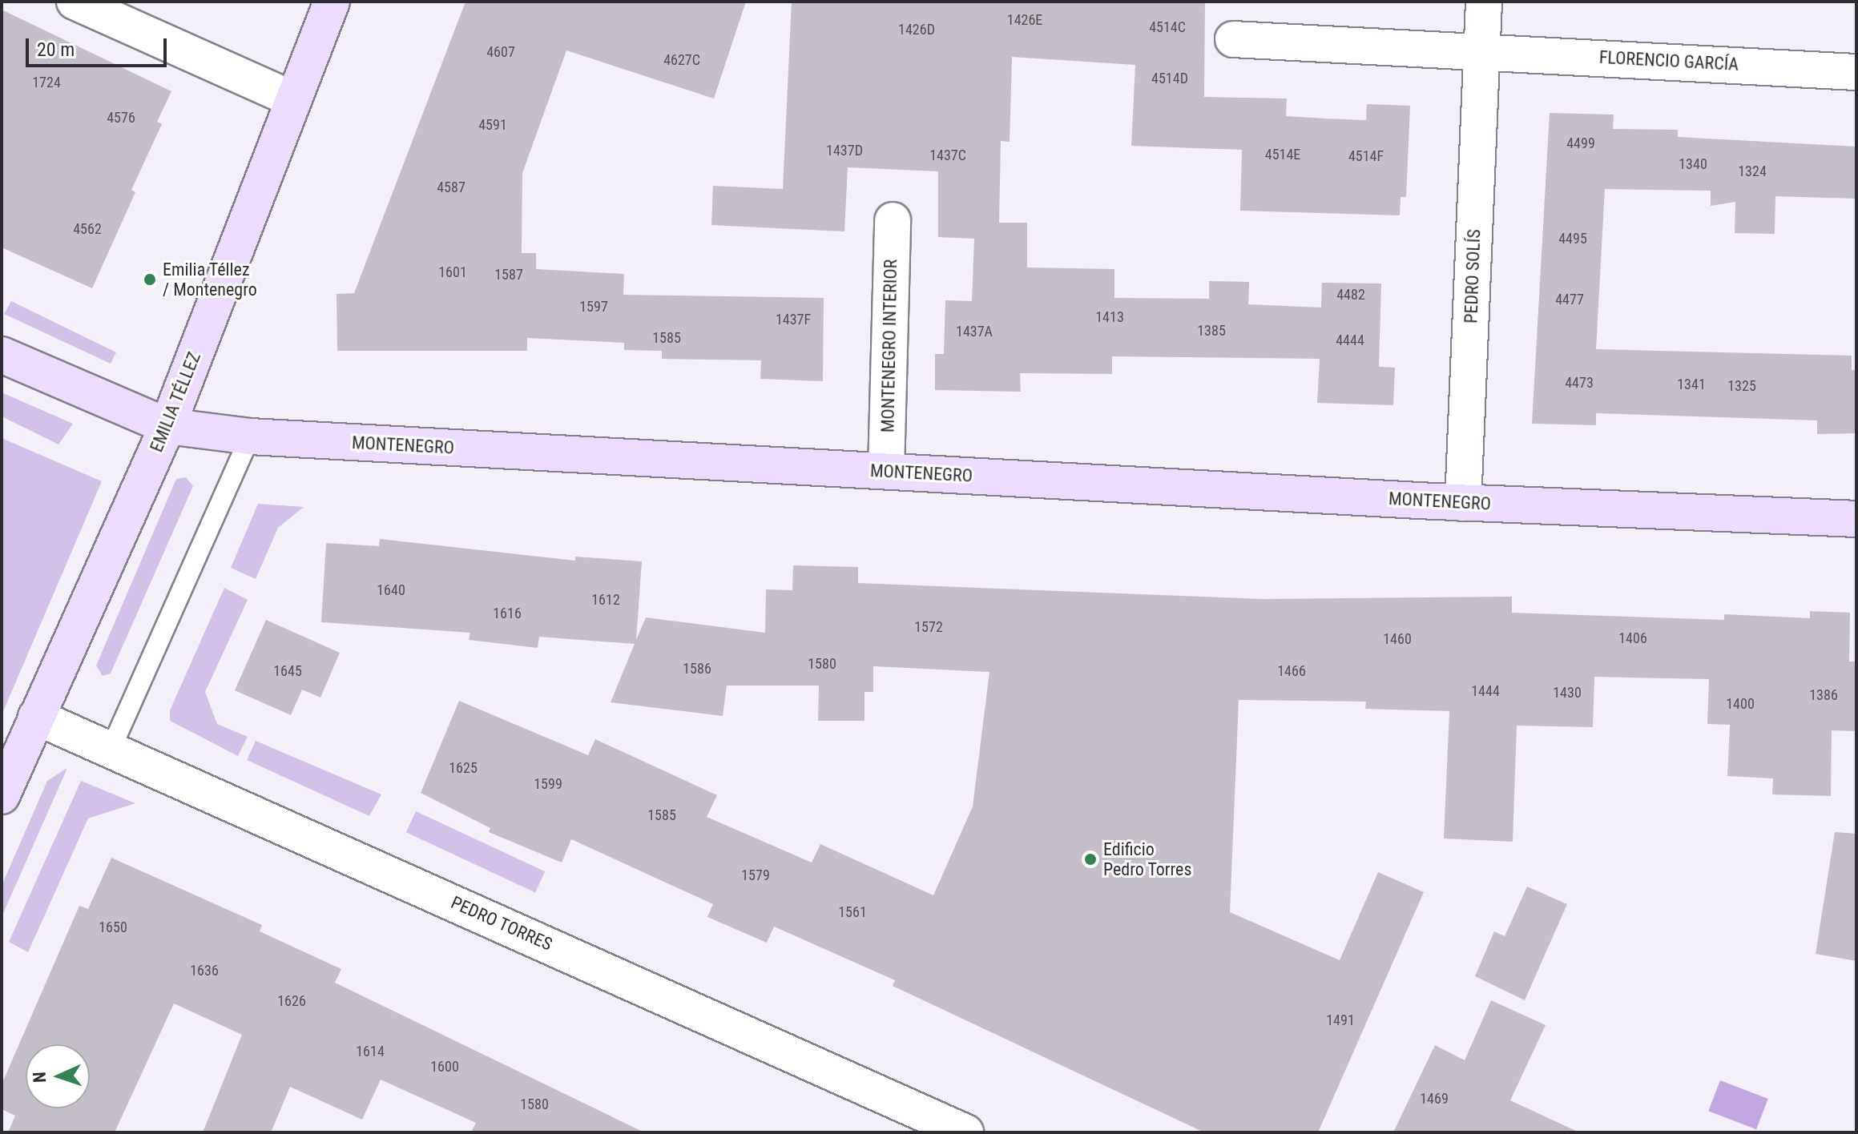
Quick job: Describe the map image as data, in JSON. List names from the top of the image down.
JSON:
{
  "streets": {
    "street": [
      "FLORENCIO GARCÍA",
      "PEDRO SOLÍS",
      "MONTENEGRO INTERIOR",
      "EMILIA TÉLLEZ",
      "MONTENEGRO",
      "PEDRO TORRES"
    ]
  },
  "crossings": [
    ["FLORENCIO GARCÍA", "PEDRO SOLÍS"],
    ["PEDRO SOLÍS", "MONTENEGRO"],
    ["MONTENEGRO INTERIOR", "MONTENEGRO"],
    ["EMILIA TÉLLEZ", "MONTENEGRO"],
    ["EMILIA TÉLLEZ", "PEDRO TORRES"]
  ],
  "places": ["Emilia Téllez / Montenegro", "Edificio Pedro Torres"],
  "house_numbers": [
    "1426E",
    "4514C",
    "1426D",
    "4607",
    "4627C",
    "4514D",
    "1724",
    "4576",
    "4591",
    "4499",
    "1437D",
    "4514E",
    "1437C",
    "4514F",
    "1340",
    "1324",
    "4587",
    "4562",
    "4495",
    "1601",
    "1587",
    "4482",
    "4477",
    "1597",
    "1413",
    "1437F",
    "1385",
    "1437A",
    "1585",
    "4444",
    "4473",
    "1341",
    "1325",
    "1640",
    "1612",
    "1616",
    "1572",
    "1406",
    "1460",
    "1580",
    "1586",
    "1645",
    "1466",
    "1444",
    "1430",
    "1386",
    "1400",
    "1625",
    "1599",
    "1585",
    "1579",
    "1561",
    "1650",
    "1636",
    "1626",
    "1491",
    "1614",
    "1600",
    "1469",
    "1580"
  ],
  "scale_bar": "20 m",
  "north": "left"
}
